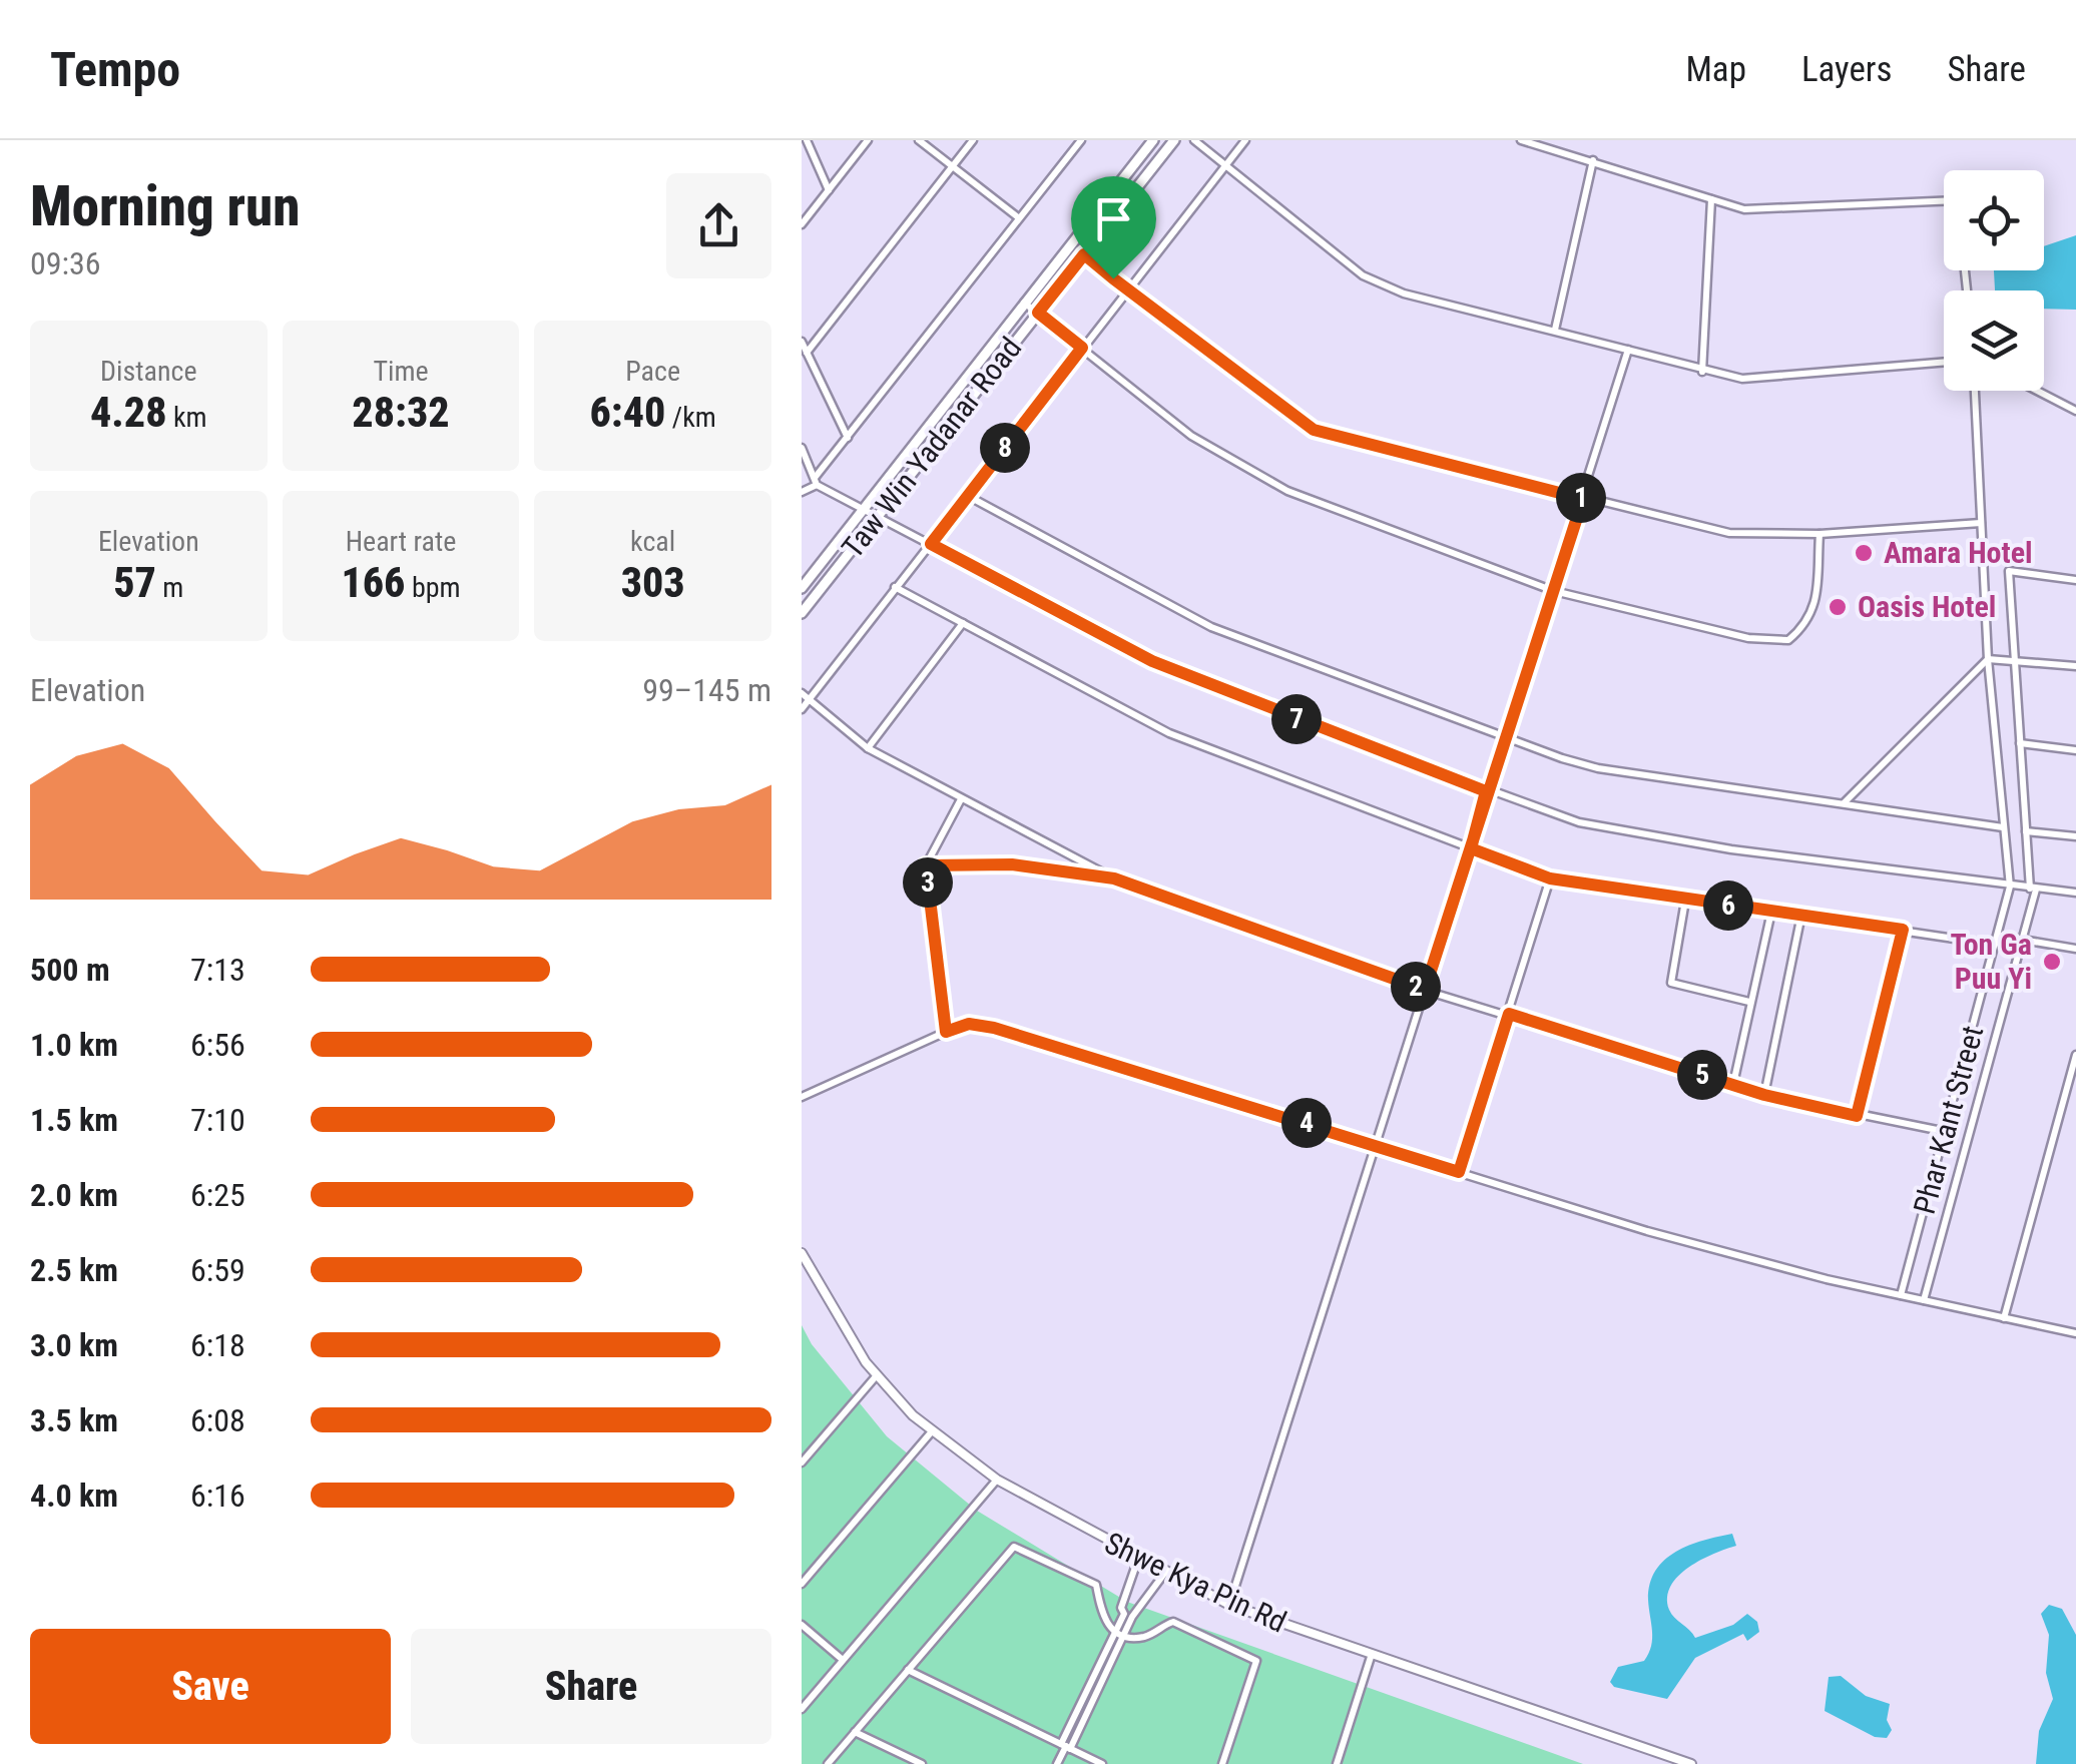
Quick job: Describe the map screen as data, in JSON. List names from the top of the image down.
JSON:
{
  "streets": {
    "main road": ["Taw Win Yadanar Road"],
    "street": ["Phar Kant Street", "Shwe Kya Pin Rd"]
  },
  "places": ["Amara Hotel", "Oasis Hotel", "Ton Ga Puu Yi"],
  "page": {
    "header": "Tempo",
    "nav": ["Map", "Layers", "Share"],
    "heading": ["Morning run", "09:36"],
    "stats": [
      ["Distance", "4.28 km"],
      ["Time", "28:32"],
      ["Pace", "6:40 /km"],
      ["Elevation", "57 m"],
      ["Heart rate", "166 bpm"],
      ["kcal", "303"]
    ],
    "pins": [
      "8",
      "1",
      "7",
      "3",
      "6",
      "2",
      "5",
      "4"
    ],
    "chart": ["Elevation", "99–145 m"],
    "list": [
      {
        "name": "500 m",
        "note": "7:13"
      },
      {
        "name": "1.0 km",
        "note": "6:56"
      },
      {
        "name": "1.5 km",
        "note": "7:10"
      },
      {
        "name": "2.0 km",
        "note": "6:25"
      },
      {
        "name": "2.5 km",
        "note": "6:59"
      },
      {
        "name": "3.0 km",
        "note": "6:18"
      },
      {
        "name": "3.5 km",
        "note": "6:08"
      },
      {
        "name": "4.0 km",
        "note": "6:16"
      }
    ],
    "buttons": ["Save", "Share"]
  }
}
